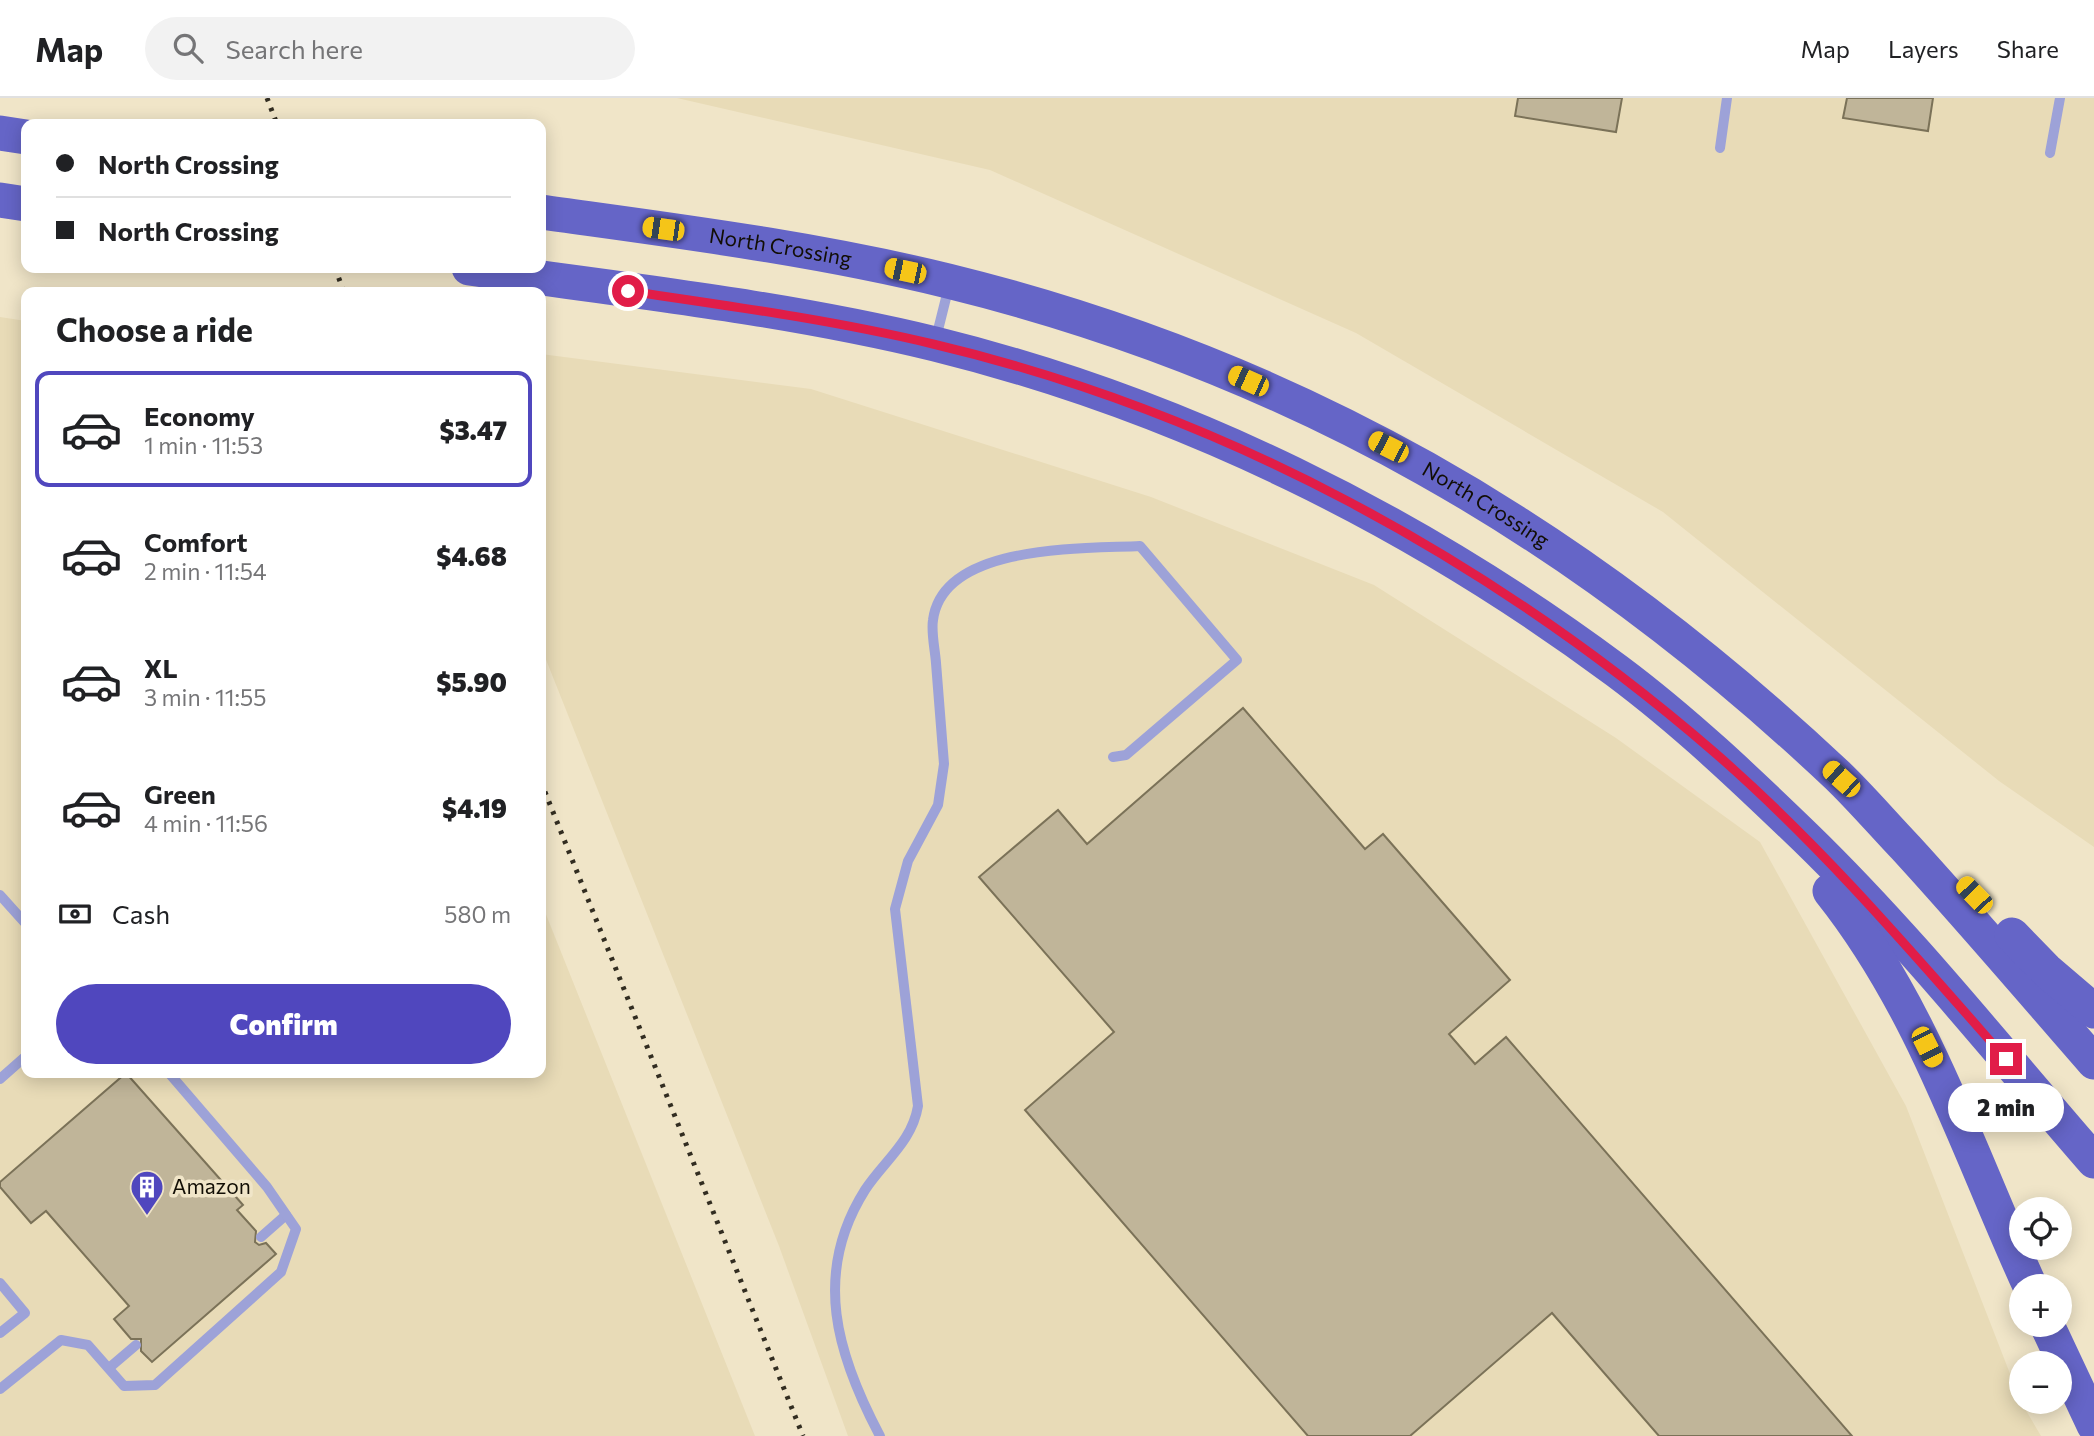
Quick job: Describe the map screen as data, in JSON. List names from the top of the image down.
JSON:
{
  "streets": {
    "main road": ["North Crossing"]
  },
  "places": {
    "building": ["Amazon"]
  },
  "page": {
    "header": "Map",
    "search": "Search here",
    "nav": ["Map", "Layers", "Share"],
    "banner": ["North Crossing", "North Crossing"],
    "heading": "Choose a ride",
    "list": [
      {
        "name": "Economy",
        "note": "1 min · 11:53",
        "value": "$3.47"
      },
      {
        "name": "Comfort",
        "note": "2 min · 11:54",
        "value": "$4.68"
      },
      {
        "name": "XL",
        "note": "3 min · 11:55",
        "value": "$5.90"
      },
      {
        "name": "Green",
        "note": "4 min · 11:56",
        "value": "$4.19"
      }
    ],
    "pay": ["Cash", "580 m"],
    "buttons": "Confirm",
    "bubble": "2 min",
    "map_buttons": ["+", "−"]
  }
}
